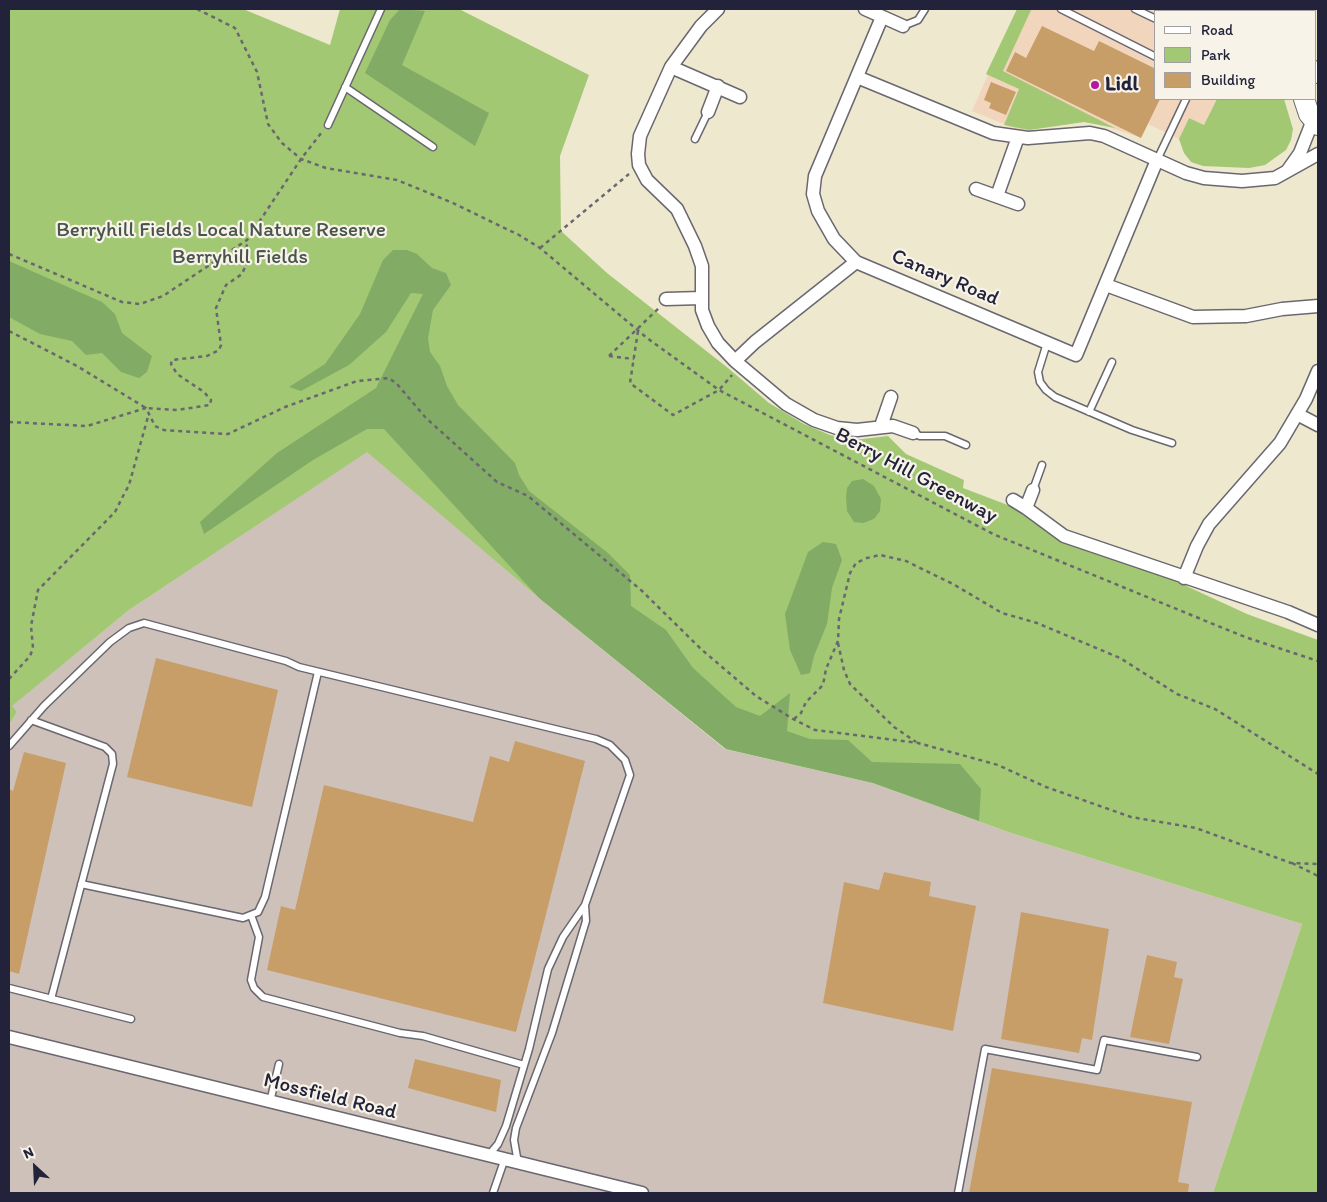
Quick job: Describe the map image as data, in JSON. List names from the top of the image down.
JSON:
{
  "streets": {
    "street": ["Canary Road", "Mossfield Road"],
    "path": ["Berry Hill Greenway"]
  },
  "parks": ["Berryhill Fields Local Nature Reserve", "Berryhill Fields"],
  "places": ["Lidl"],
  "legend": ["Road", "Park", "Building"],
  "north": "top left"
}
